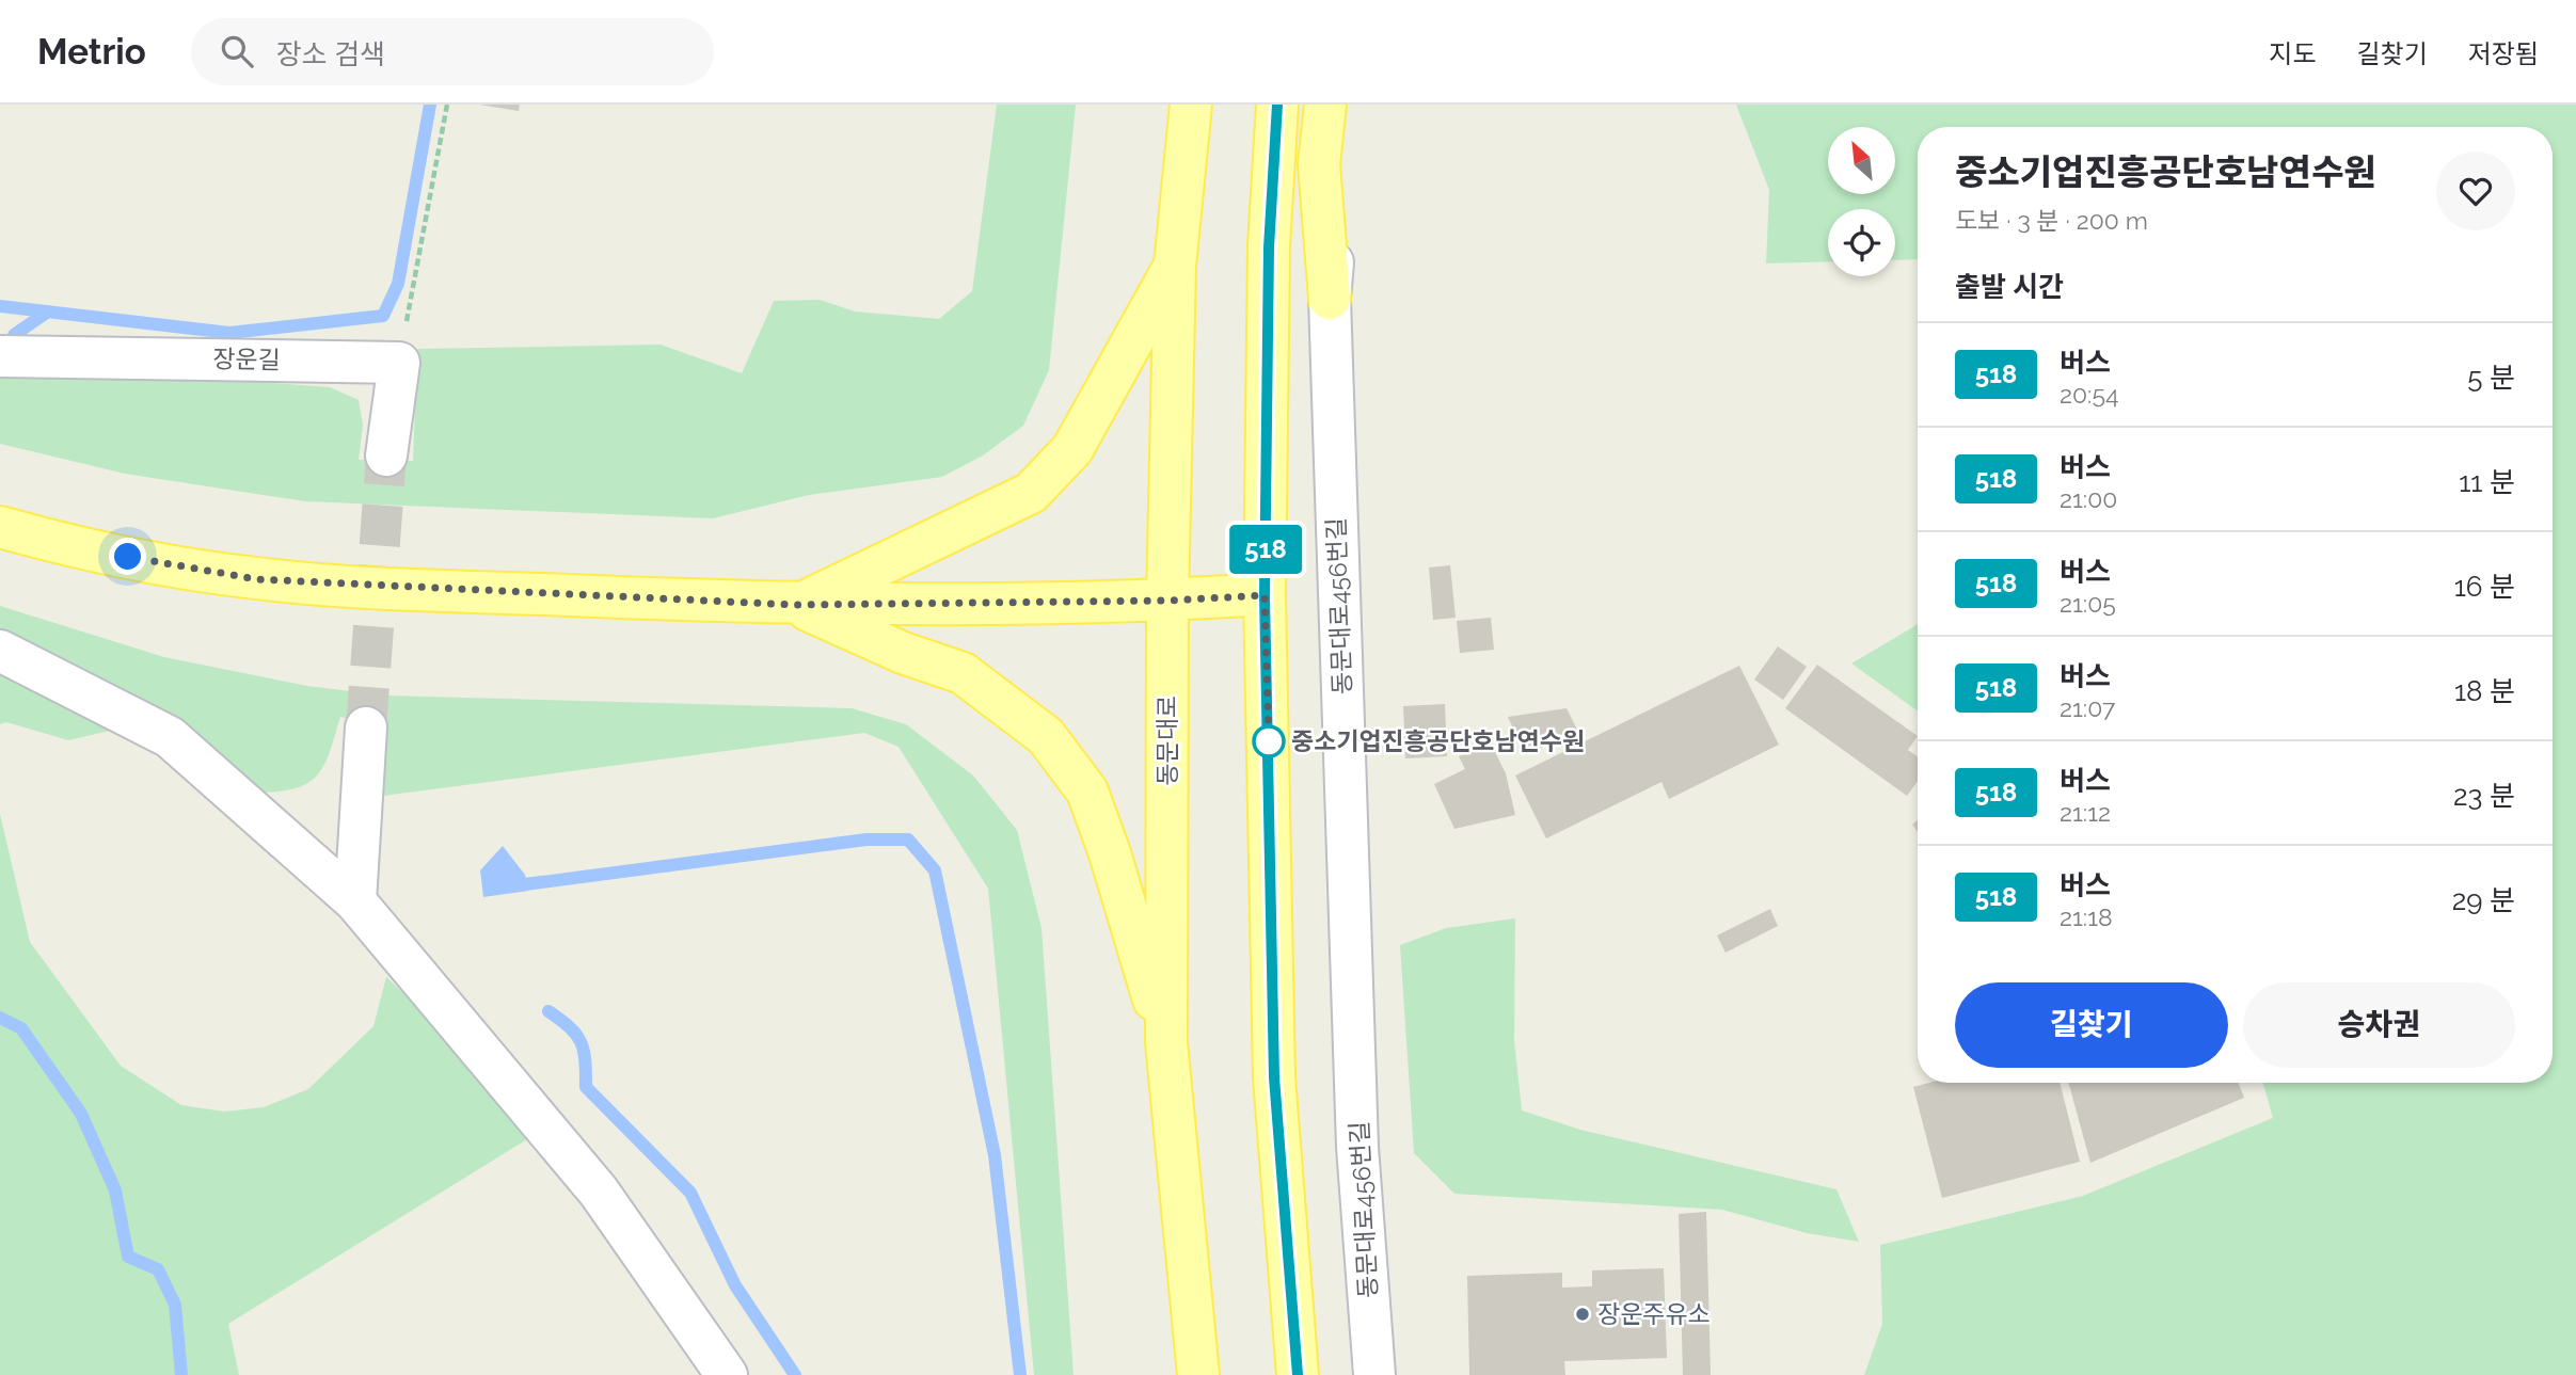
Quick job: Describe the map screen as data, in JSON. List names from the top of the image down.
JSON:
{
  "streets": {
    "main road": ["동문대로"],
    "street": ["장운길", "동문대로456번길"]
  },
  "places": ["중소기업진흥공단호남연수원", "장운주유소"],
  "lines": ["bus line 518"],
  "north": "top left",
  "page": {
    "header": "Metrio",
    "search": "장소 검색",
    "nav": ["지도", "길찾기", "저장됨"],
    "on_map": "518",
    "heading": [
      ["중소기업진흥공단호남연수원", "도보 · 3 분 · 200 m"],
      "출발 시간"
    ],
    "list": [
      {
        "mark": "518",
        "name": "버스",
        "note": "20:54",
        "value": "5 분"
      },
      {
        "mark": "518",
        "name": "버스",
        "note": "21:00",
        "value": "11 분"
      },
      {
        "mark": "518",
        "name": "버스",
        "note": "21:05",
        "value": "16 분"
      },
      {
        "mark": "518",
        "name": "버스",
        "note": "21:07",
        "value": "18 분"
      },
      {
        "mark": "518",
        "name": "버스",
        "note": "21:12",
        "value": "23 분"
      },
      {
        "mark": "518",
        "name": "버스",
        "note": "21:18",
        "value": "29 분"
      }
    ],
    "buttons": ["길찾기", "승차권"]
  }
}
